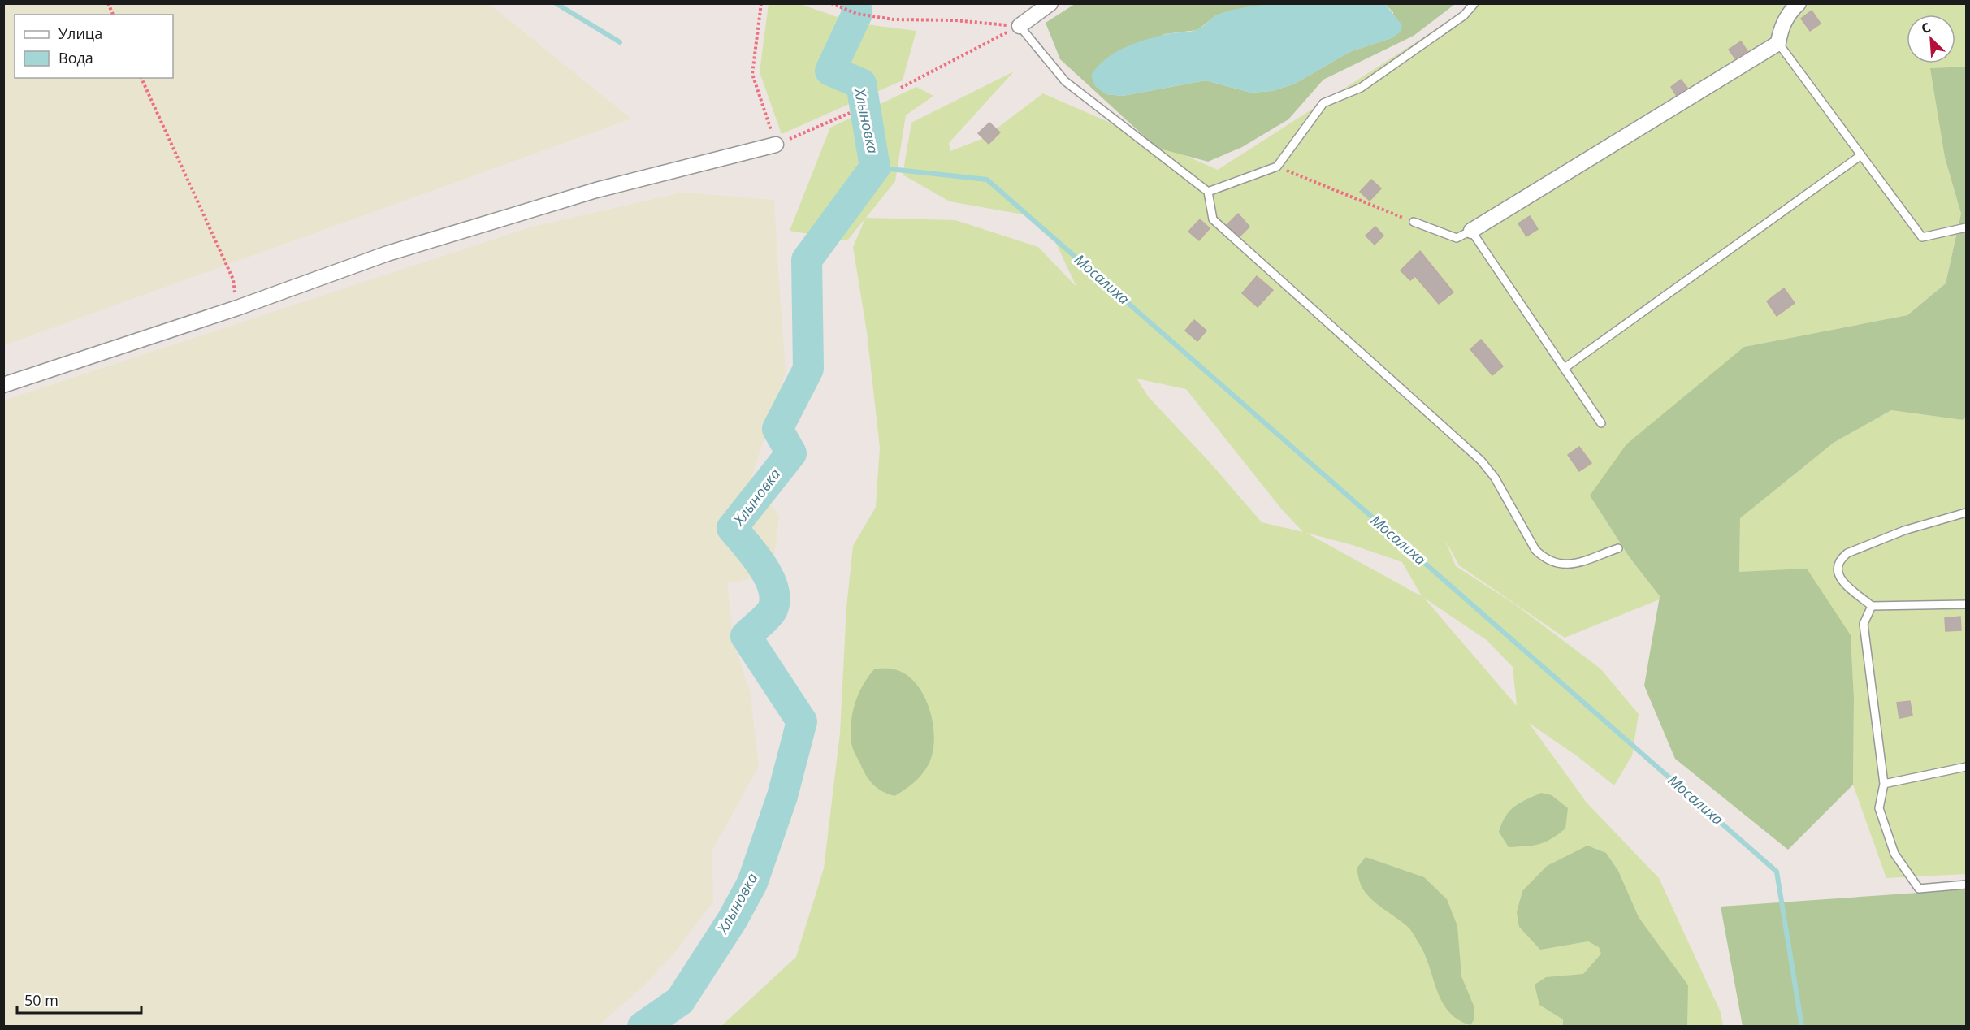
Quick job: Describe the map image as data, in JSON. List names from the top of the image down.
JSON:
{
  "water": ["Хлыновка", "Мосалиха"],
  "legend": ["Улица", "Вода"],
  "scale_bar": "50 m",
  "north": "top left"
}
